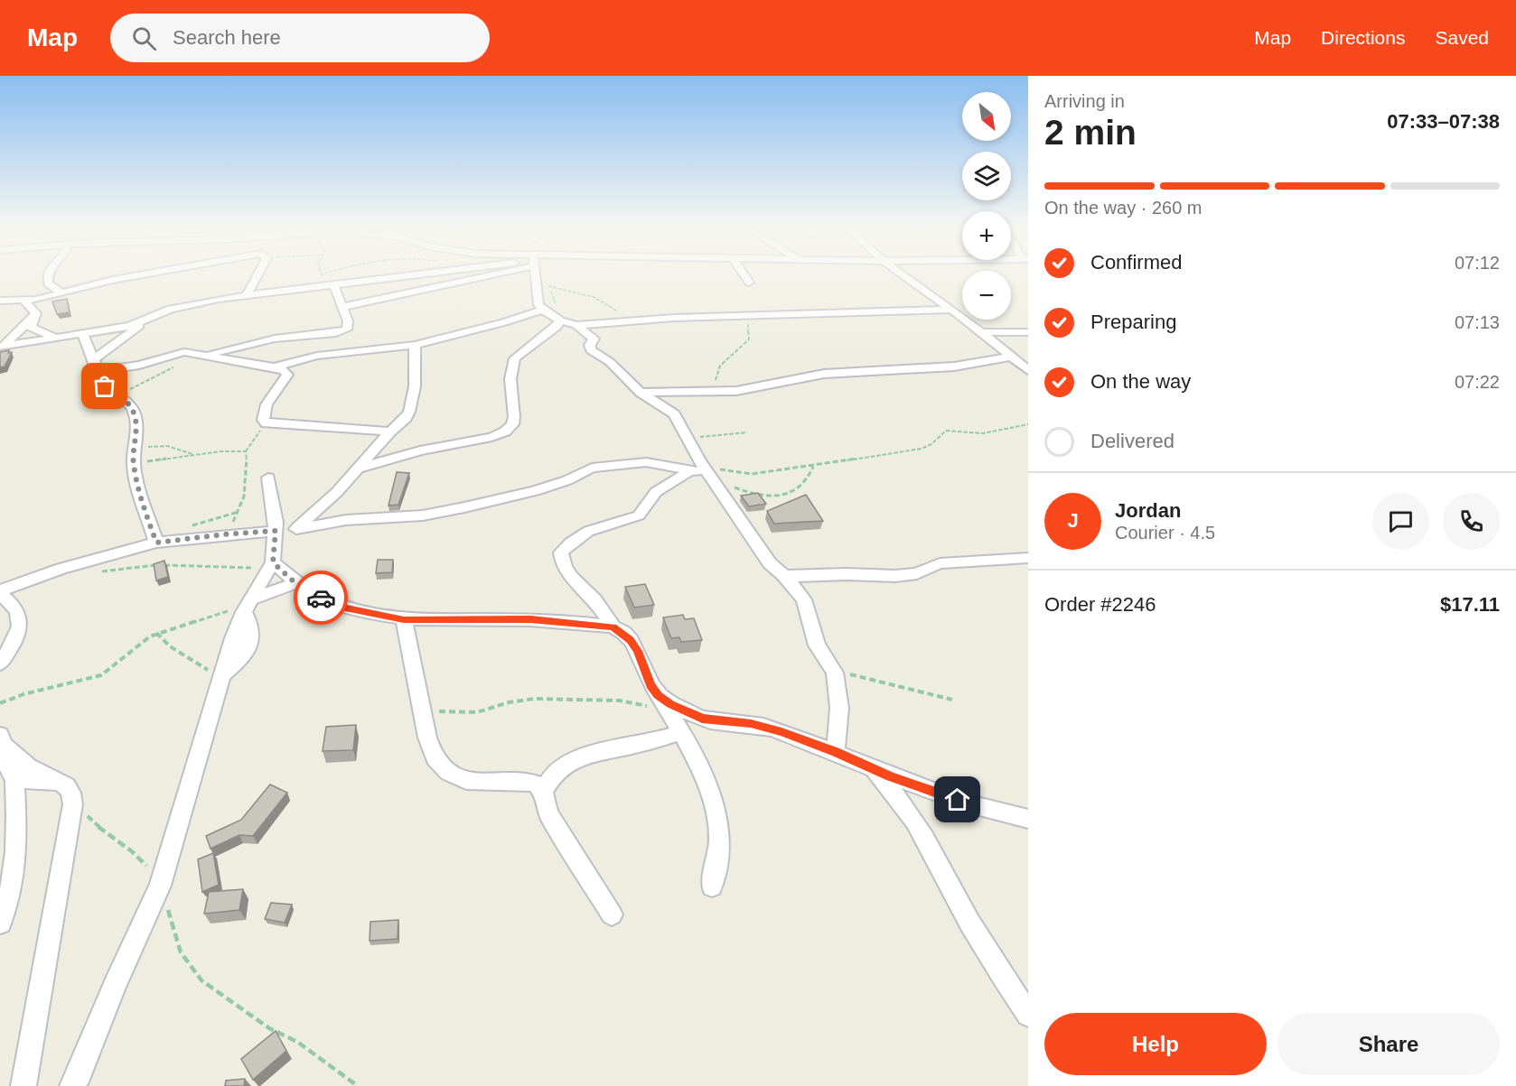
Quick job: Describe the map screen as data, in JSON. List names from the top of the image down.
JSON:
{
  "north": "bottom right",
  "page": {
    "header": "Map",
    "search": "Search here",
    "nav": ["Map", "Directions", "Saved"],
    "heading": ["2 min", "Arriving in", "07:33–07:38"],
    "panel": [
      "Jordan",
      "Courier · 4.5",
      "Order #2246",
      "$17.11"
    ],
    "map_buttons": ["+", "−"],
    "bar": "On the way · 260 m",
    "list": [
      ["Confirmed", "07:12"],
      ["Preparing", "07:13"],
      ["On the way", "07:22"],
      "Delivered"
    ],
    "round": "J",
    "buttons": ["Help", "Share"]
  }
}
